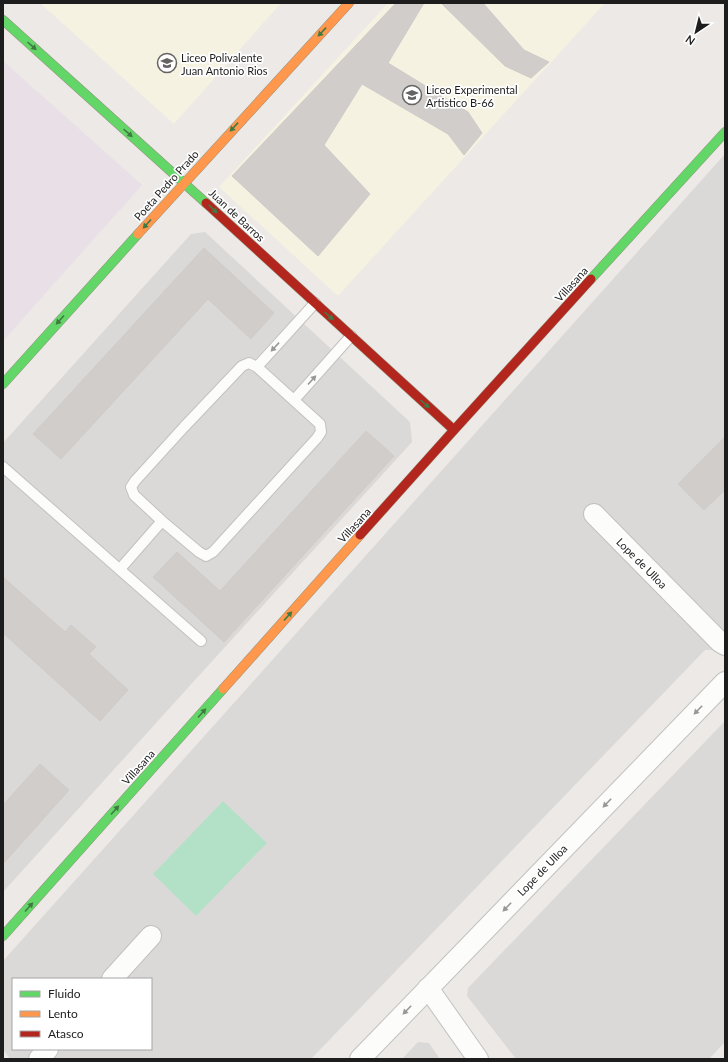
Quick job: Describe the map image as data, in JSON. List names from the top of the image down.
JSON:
{
  "streets": {
    "street": [
      "Poeta Pedro Prado",
      "Juan de Barros",
      "Villasana",
      "Lope de Ulloa"
    ]
  },
  "crossings": [
    ["Poeta Pedro Prado", "Juan de Barros"],
    ["Juan de Barros", "Villasana"]
  ],
  "one_way": [
    "Poeta Pedro Prado",
    "Juan de Barros",
    "Villasana",
    "Lope de Ulloa"
  ],
  "places": {
    "school or university": ["Liceo Polivalente Juan Antonio Rios", "Liceo Experimental Artistico B-66"]
  },
  "legend": ["Fluido", "Lento", "Atasco"],
  "north": "bottom left"
}
